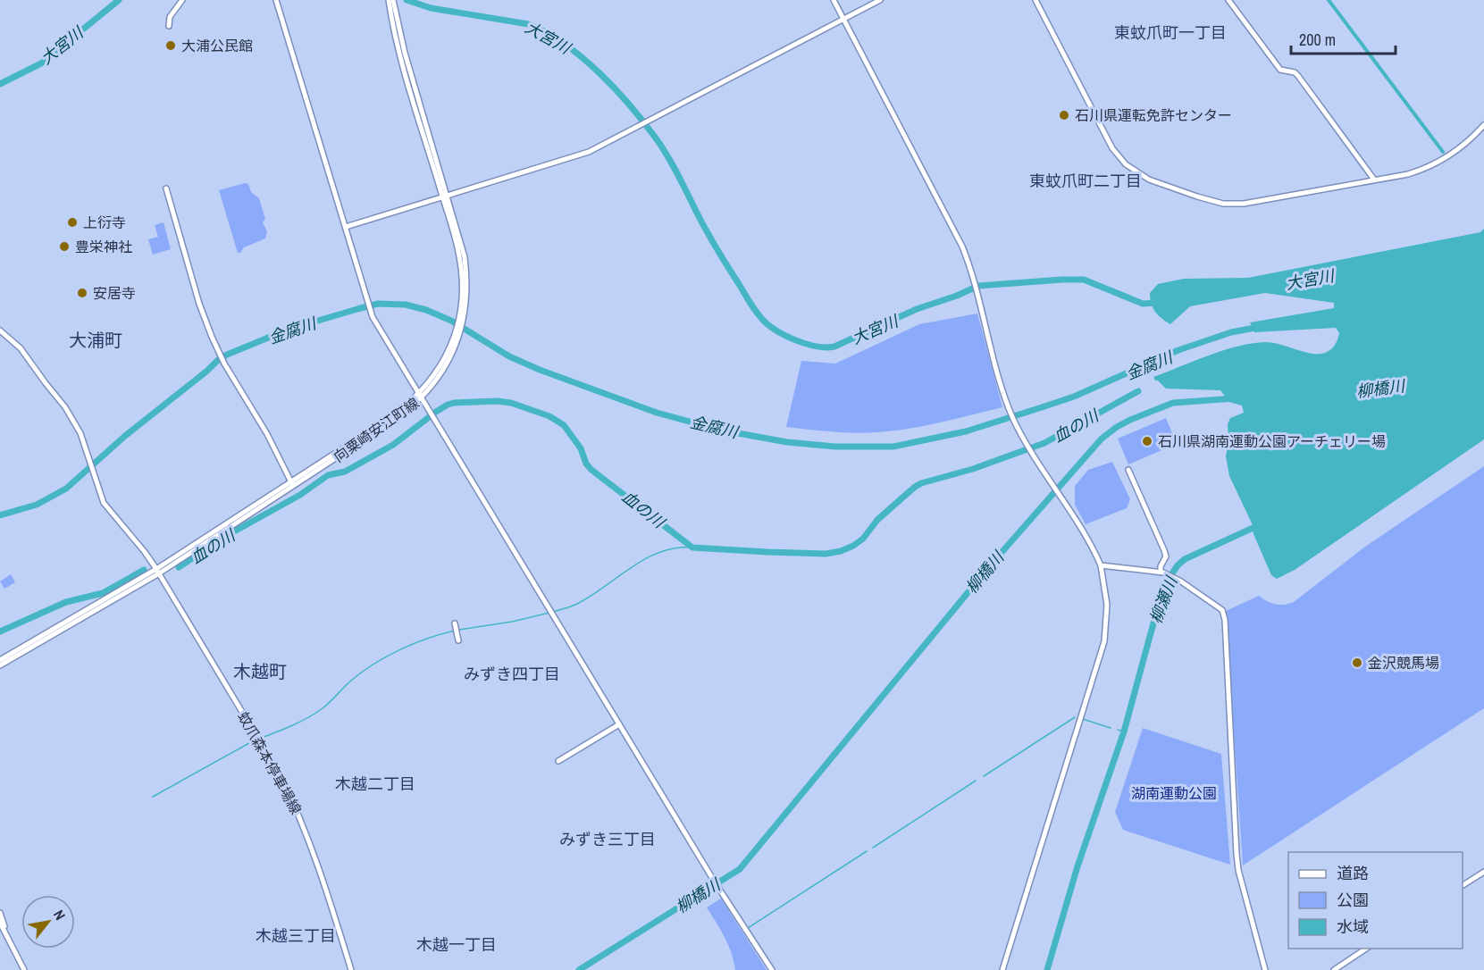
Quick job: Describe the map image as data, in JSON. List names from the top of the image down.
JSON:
{
  "streets": {
    "street": ["向粟崎安江町線", "蚊爪森本停車場線"]
  },
  "crossings": [
    ["向粟崎安江町線", "蚊爪森本停車場線"]
  ],
  "districts": [
    "東蚊爪町一丁目",
    "東蚊爪町二丁目",
    "大浦町",
    "木越町",
    "みずき四丁目",
    "木越二丁目",
    "みずき三丁目",
    "木越三丁目",
    "木越一丁目"
  ],
  "water": [
    "大宮川",
    "金腐川",
    "柳橋川",
    "血の川",
    "柳瀬川"
  ],
  "parks": ["湖南運動公園"],
  "places": [
    "大浦公民館",
    "石川県運転免許センター",
    "上衍寺",
    "豊栄神社",
    "安居寺",
    "石川県湖南運動公園アーチェリー場",
    "金沢競馬場"
  ],
  "legend": ["道路", "公園", "水域"],
  "scale_bar": "200 m",
  "north": "top right"
}
